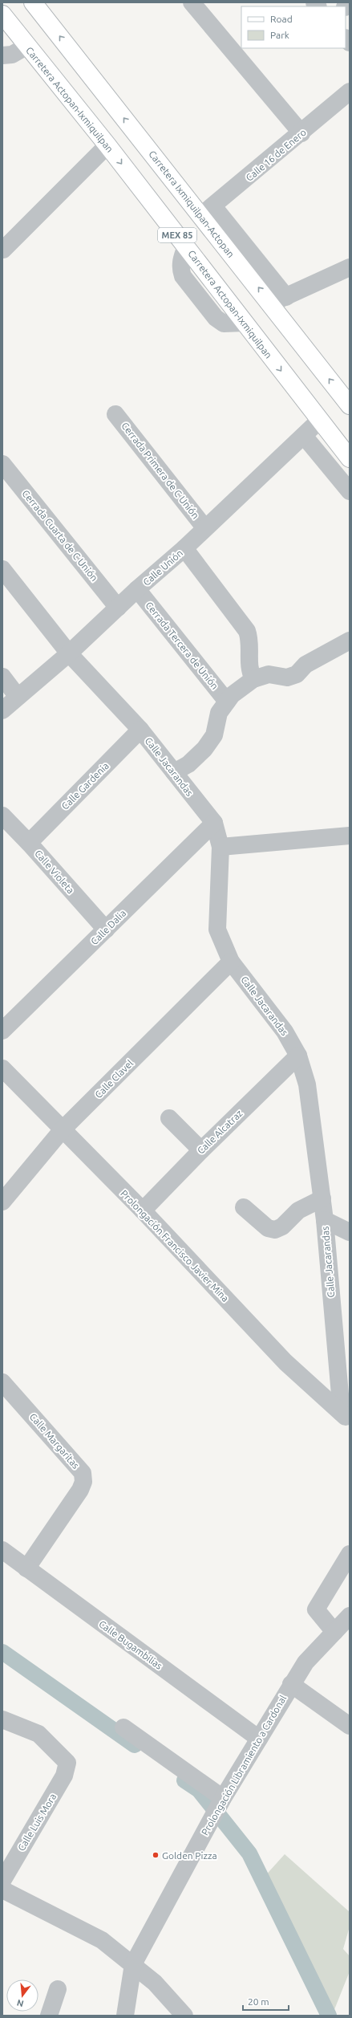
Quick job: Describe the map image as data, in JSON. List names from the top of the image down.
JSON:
{
  "streets": {
    "main road": ["Carretera Actopan-Ixmiquilpan", "Carretera Ixmiquilpan-Actopan", "MEX 85"],
    "street": [
      "Calle 16 de Enero",
      "Cerrada Primera de C Unión",
      "Cerrada Cuarta de C Unión",
      "Calle Unión",
      "Cerrada Tercera de Unión",
      "Calle Jacarandas",
      "Calle Gardenia",
      "Calle Violeta",
      "Calle Dalia",
      "Calle Clavel",
      "Calle Alcatraz",
      "Prolongación Francisco Javier Mina",
      "Calle Margaritas",
      "Calle Bugambilias",
      "Prolongación Libramiento a Cardonal",
      "Calle Luis Mora"
    ]
  },
  "crossings": [
    ["Carretera Actopan-Ixmiquilpan", "Calle Unión"],
    ["Calle 16 de Enero", "Carretera Ixmiquilpan-Actopan"],
    ["Cerrada Primera de C Unión", "Calle Unión"],
    ["Cerrada Cuarta de C Unión", "Calle Unión"],
    ["Calle Unión", "Cerrada Tercera de Unión"],
    ["Calle Unión", "Calle Jacarandas"],
    ["Calle Jacarandas", "Calle Gardenia"],
    ["Calle Jacarandas", "Calle Dalia"],
    ["Calle Jacarandas", "Calle Clavel"],
    ["Calle Jacarandas", "Calle Alcatraz"],
    ["Calle Jacarandas", "Prolongación Francisco Javier Mina"],
    ["Calle Gardenia", "Calle Violeta"],
    ["Calle Violeta", "Calle Dalia"],
    ["Calle Clavel", "Prolongación Francisco Javier Mina"],
    ["Calle Alcatraz", "Prolongación Francisco Javier Mina"],
    ["Calle Margaritas", "Calle Bugambilias"],
    ["Calle Bugambilias", "Prolongación Libramiento a Cardonal"]
  ],
  "one_way": ["Carretera Actopan-Ixmiquilpan", "Carretera Ixmiquilpan-Actopan"],
  "places": ["Golden Pizza"],
  "legend": ["Road", "Park"],
  "scale_bar": "20 m",
  "north": "bottom"
}
